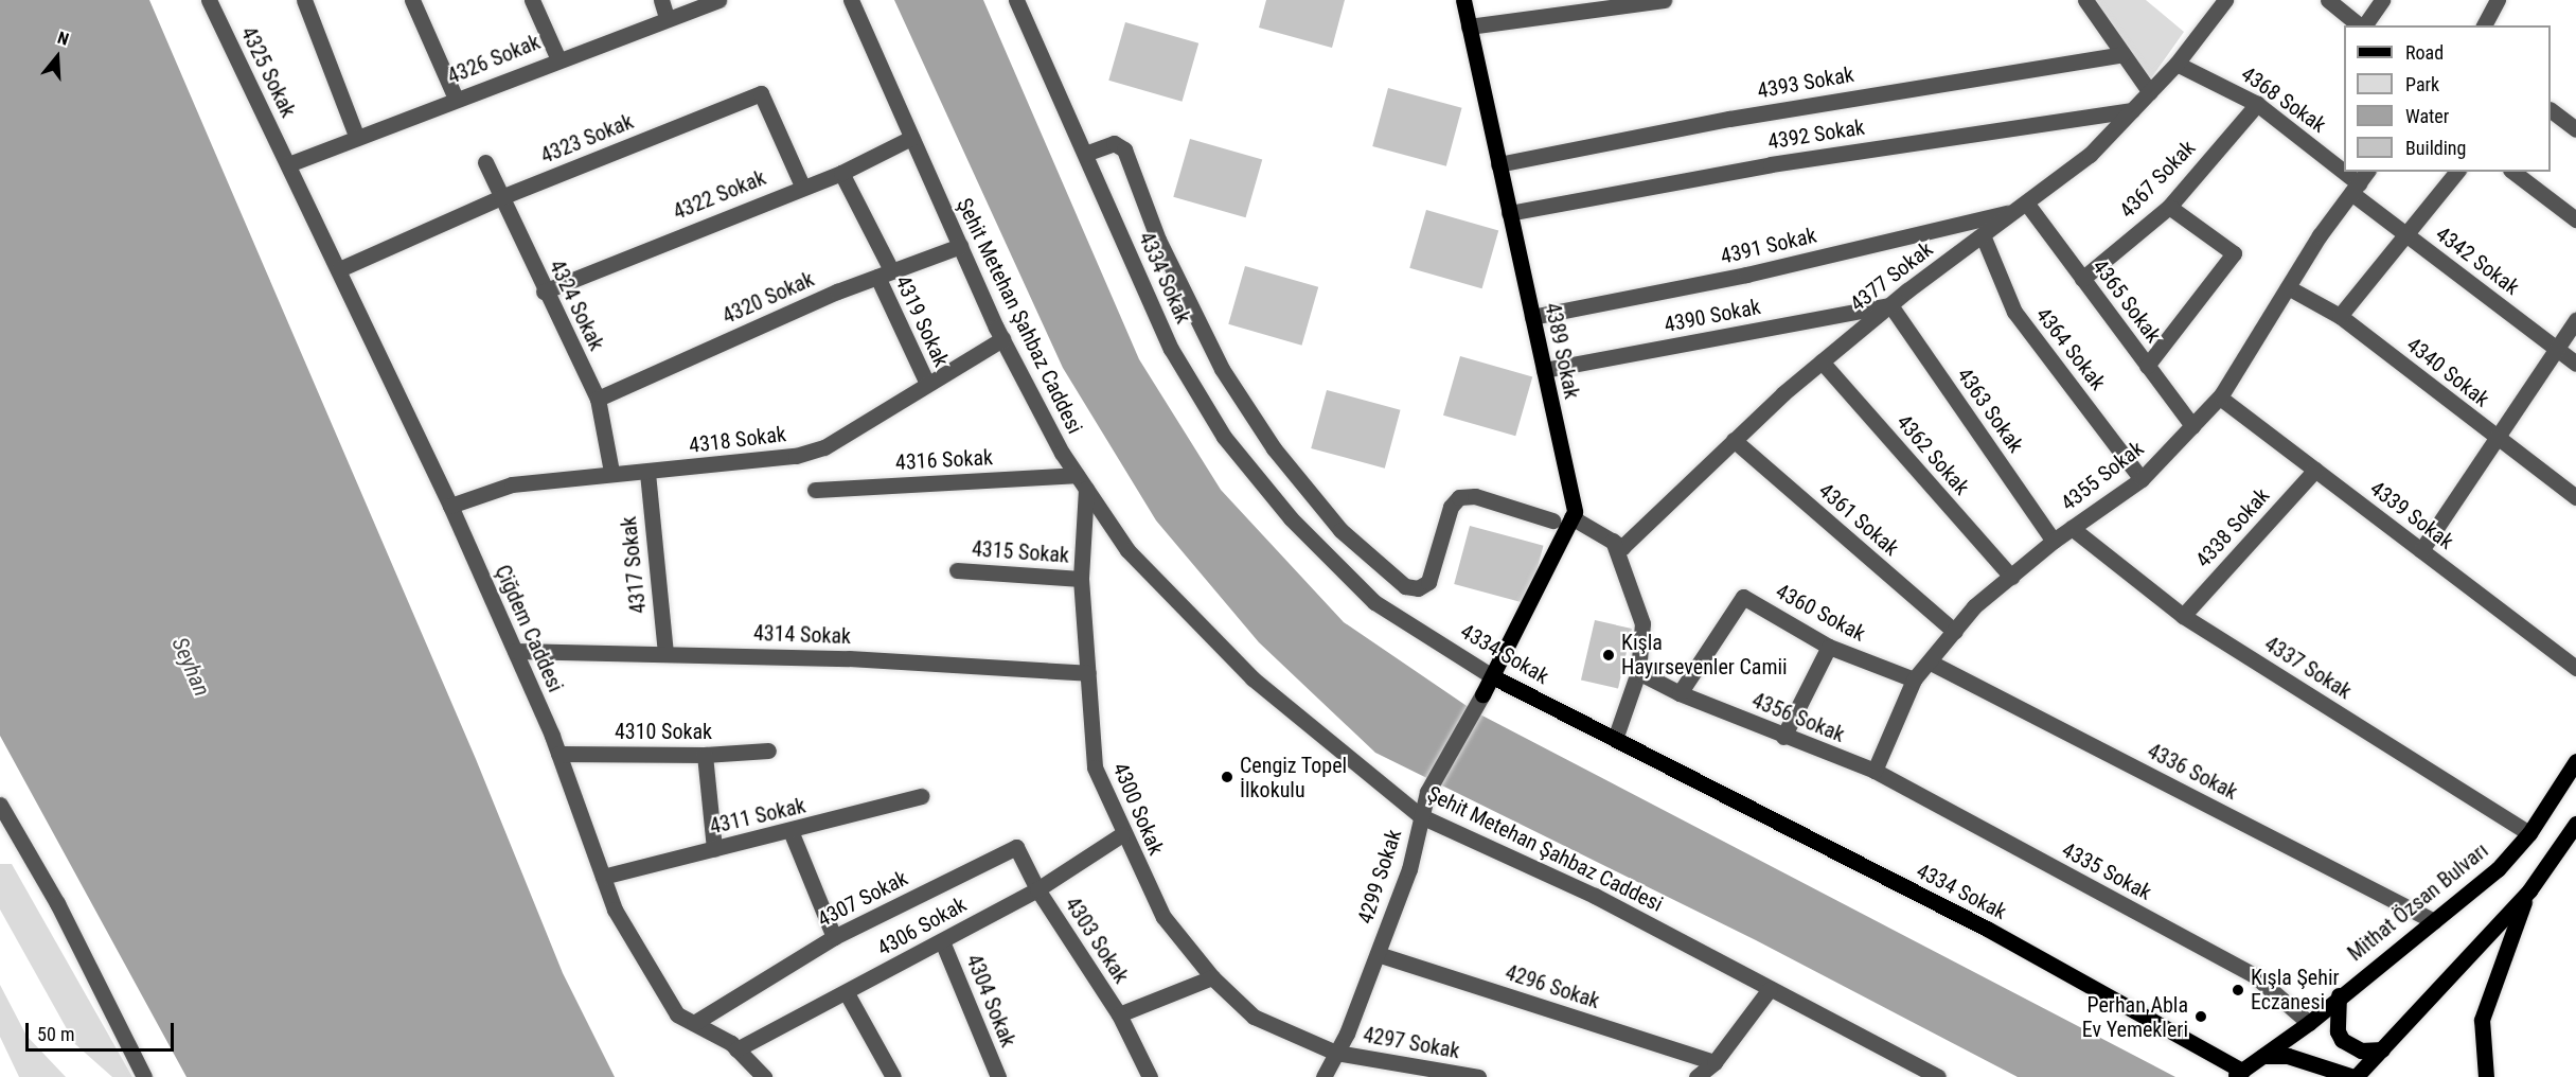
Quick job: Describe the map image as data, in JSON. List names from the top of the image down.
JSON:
{
  "streets": {
    "main road": ["4334 Sokak", "4389 Sokak", "Mithat Özsan Bulvarı"],
    "street": [
      "4326 Sokak",
      "4325 Sokak",
      "4393 Sokak",
      "4368 Sokak",
      "4392 Sokak",
      "4323 Sokak",
      "4367 Sokak",
      "4322 Sokak",
      "4391 Sokak",
      "4342 Sokak",
      "4377 Sokak",
      "4320 Sokak",
      "4365 Sokak",
      "4324 Sokak",
      "Şehit Metehan Şahbaz Caddesi",
      "4390 Sokak",
      "4319 Sokak",
      "4364 Sokak",
      "4340 Sokak",
      "4363 Sokak",
      "4318 Sokak",
      "4362 Sokak",
      "4316 Sokak",
      "4355 Sokak",
      "4339 Sokak",
      "4361 Sokak",
      "4338 Sokak",
      "4315 Sokak",
      "4317 Sokak",
      "4360 Sokak",
      "Çiğdem Caddesi",
      "4314 Sokak",
      "4337 Sokak",
      "4356 Sokak",
      "4310 Sokak",
      "4336 Sokak",
      "4300 Sokak",
      "4311 Sokak",
      "4335 Sokak",
      "4299 Sokak",
      "4307 Sokak",
      "4306 Sokak",
      "4303 Sokak",
      "4296 Sokak",
      "4304 Sokak",
      "4297 Sokak"
    ]
  },
  "crossings": [
    ["4326 Sokak", "4325 Sokak"],
    ["4326 Sokak", "Çiğdem Caddesi"],
    ["4325 Sokak", "Çiğdem Caddesi"],
    ["4393 Sokak", "4389 Sokak"],
    ["4368 Sokak", "4367 Sokak"],
    ["4368 Sokak", "4342 Sokak"],
    ["4368 Sokak", "4377 Sokak"],
    ["4368 Sokak", "4355 Sokak"],
    ["4392 Sokak", "4377 Sokak"],
    ["4392 Sokak", "4389 Sokak"],
    ["4323 Sokak", "4322 Sokak"],
    ["4323 Sokak", "4324 Sokak"],
    ["4323 Sokak", "Çiğdem Caddesi"],
    ["4367 Sokak", "4365 Sokak"],
    ["4322 Sokak", "4324 Sokak"],
    ["4322 Sokak", "Şehit Metehan Şahbaz Caddesi"],
    ["4322 Sokak", "4319 Sokak"],
    ["4391 Sokak", "4377 Sokak"],
    ["4391 Sokak", "4365 Sokak"],
    ["4391 Sokak", "4389 Sokak"],
    ["4342 Sokak", "4355 Sokak"],
    ["4377 Sokak", "4365 Sokak"],
    ["4377 Sokak", "4390 Sokak"],
    ["4377 Sokak", "4364 Sokak"],
    ["4377 Sokak", "4363 Sokak"],
    ["4377 Sokak", "4362 Sokak"],
    ["4377 Sokak", "4361 Sokak"],
    ["4334 Sokak", "Mithat Özsan Bulvarı"],
    ["4320 Sokak", "4324 Sokak"],
    ["4320 Sokak", "Şehit Metehan Şahbaz Caddesi"],
    ["4320 Sokak", "4319 Sokak"],
    ["4365 Sokak", "4355 Sokak"],
    ["4324 Sokak", "4318 Sokak"],
    ["Şehit Metehan Şahbaz Caddesi", "4318 Sokak"],
    ["Şehit Metehan Şahbaz Caddesi", "4316 Sokak"],
    ["Şehit Metehan Şahbaz Caddesi", "4300 Sokak"],
    ["Şehit Metehan Şahbaz Caddesi", "4299 Sokak"],
    ["4390 Sokak", "4389 Sokak"],
    ["4390 Sokak", "4363 Sokak"],
    ["4319 Sokak", "4318 Sokak"],
    ["4364 Sokak", "4355 Sokak"],
    ["4340 Sokak", "4355 Sokak"],
    ["4363 Sokak", "4355 Sokak"],
    ["4318 Sokak", "4317 Sokak"],
    ["4318 Sokak", "Çiğdem Caddesi"],
    ["4362 Sokak", "4355 Sokak"],
    ["4316 Sokak", "4300 Sokak"],
    ["4355 Sokak", "4339 Sokak"],
    ["4355 Sokak", "4361 Sokak"],
    ["4355 Sokak", "4360 Sokak"],
    ["4355 Sokak", "4337 Sokak"],
    ["4355 Sokak", "4356 Sokak"],
    ["4355 Sokak", "4336 Sokak"],
    ["4355 Sokak", "4335 Sokak"],
    ["4339 Sokak", "4338 Sokak"],
    ["4338 Sokak", "4337 Sokak"],
    ["4315 Sokak", "4300 Sokak"],
    ["4317 Sokak", "4314 Sokak"],
    ["4360 Sokak", "4356 Sokak"],
    ["Çiğdem Caddesi", "4314 Sokak"],
    ["Çiğdem Caddesi", "4310 Sokak"],
    ["Çiğdem Caddesi", "4311 Sokak"],
    ["Çiğdem Caddesi", "4307 Sokak"],
    ["Çiğdem Caddesi", "4306 Sokak"],
    ["4314 Sokak", "4300 Sokak"],
    ["4337 Sokak", "Mithat Özsan Bulvarı"],
    ["4356 Sokak", "4335 Sokak"],
    ["4336 Sokak", "Mithat Özsan Bulvarı"],
    ["4300 Sokak", "4299 Sokak"],
    ["4300 Sokak", "4306 Sokak"],
    ["4300 Sokak", "4297 Sokak"],
    ["4335 Sokak", "Mithat Özsan Bulvarı"],
    ["4299 Sokak", "4296 Sokak"],
    ["4299 Sokak", "4297 Sokak"],
    ["4307 Sokak", "4306 Sokak"],
    ["4307 Sokak", "4303 Sokak"],
    ["4306 Sokak", "4303 Sokak"],
    ["4306 Sokak", "4304 Sokak"]
  ],
  "water": ["Seyhan"],
  "places": [
    "Kışla Hayırsevenler Camii",
    "Cengiz Topel İlkokulu",
    "Kışla Şehir Eczanesi",
    "Perhan Abla Ev Yemekleri"
  ],
  "legend": [
    "Road",
    "Park",
    "Water",
    "Building"
  ],
  "scale_bar": "50 m",
  "north": "top"
}
